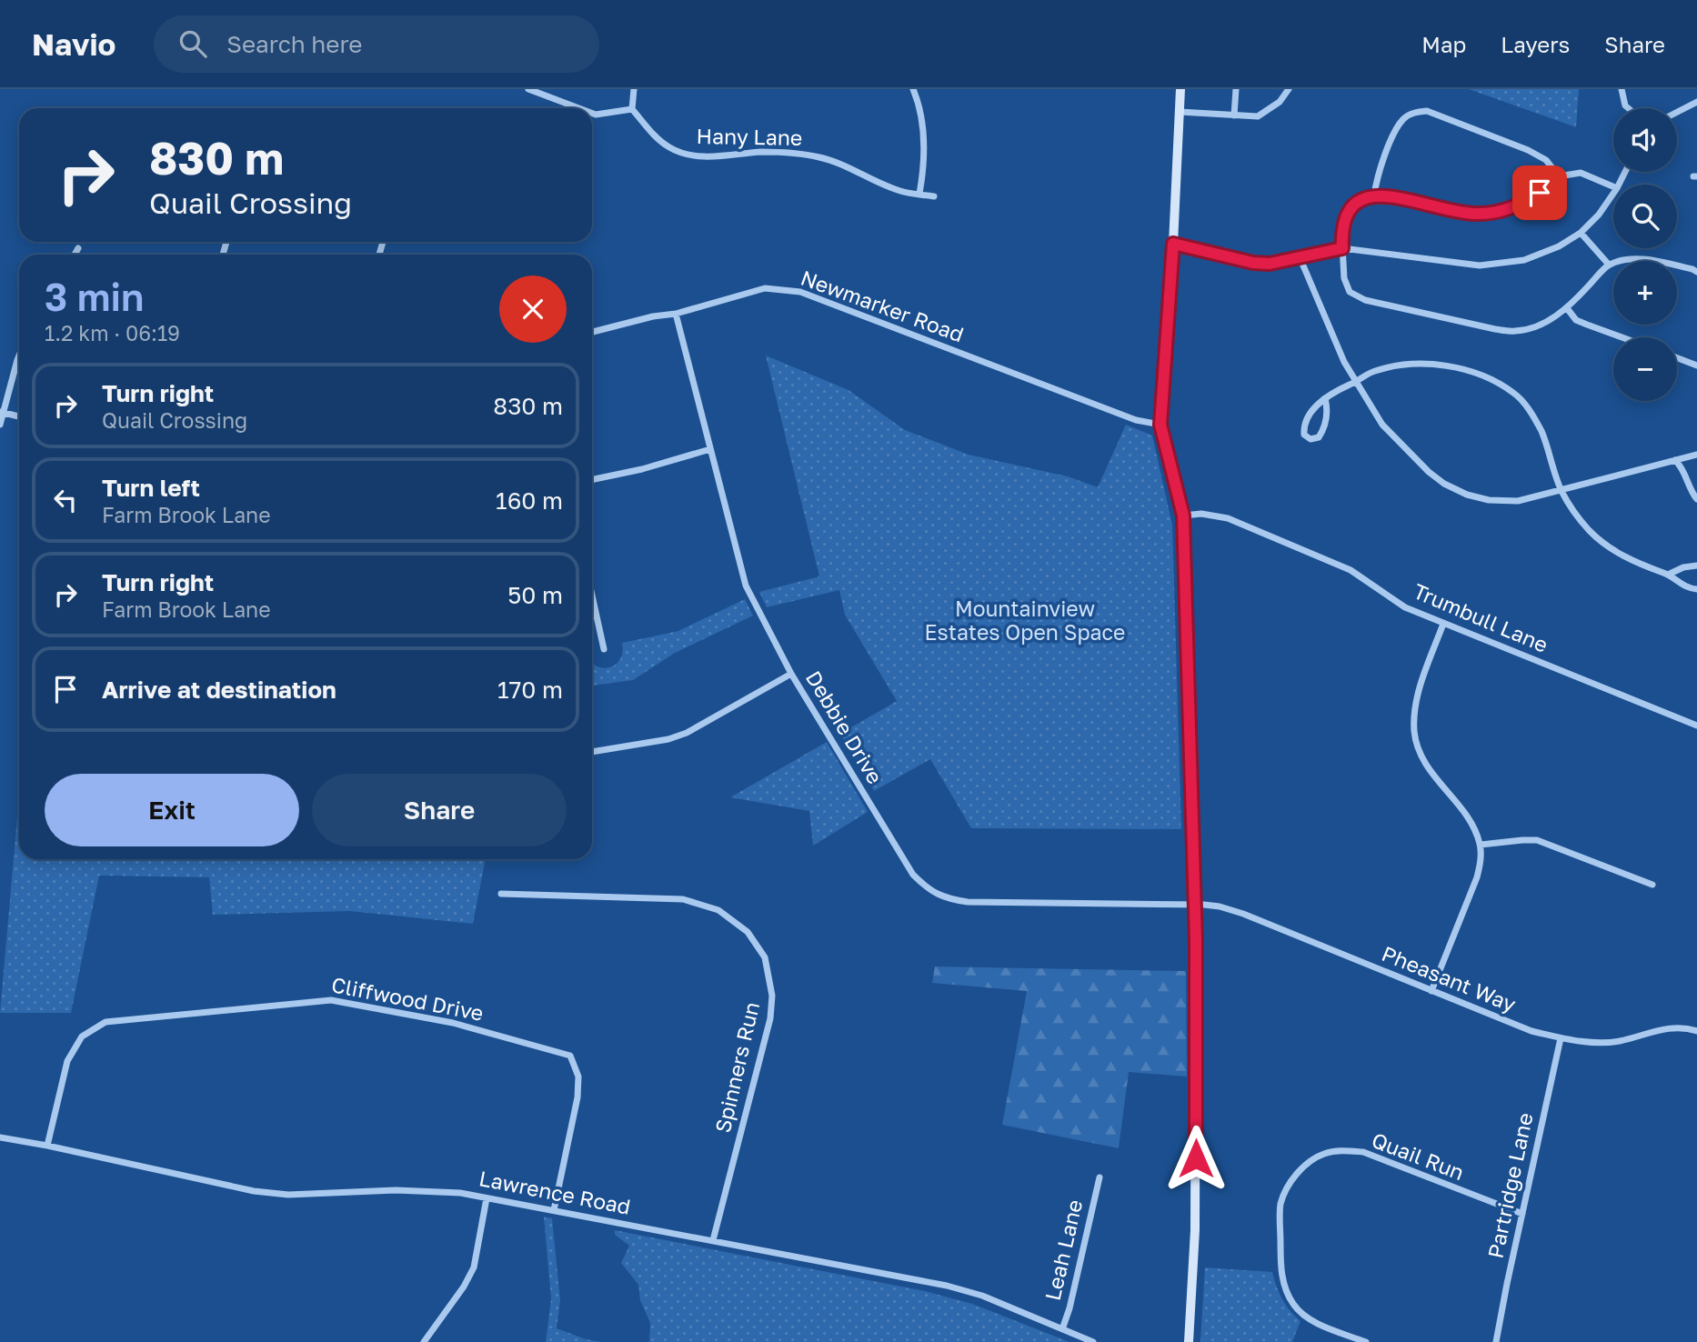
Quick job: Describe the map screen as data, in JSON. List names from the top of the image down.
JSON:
{
  "streets": {
    "street": [
      "Hany Lane",
      "Newmarker Road",
      "Trumbull Lane",
      "Debbie Drive",
      "Pheasant Way",
      "Cliffwood Drive",
      "Spinners Run",
      "Quail Run",
      "Partridge Lane",
      "Lawrence Road",
      "Leah Lane"
    ]
  },
  "crossings": [
    ["Newmarker Road", "Debbie Drive"],
    ["Debbie Drive", "Pheasant Way"],
    ["Pheasant Way", "Partridge Lane"],
    ["Cliffwood Drive", "Lawrence Road"],
    ["Spinners Run", "Lawrence Road"],
    ["Quail Run", "Partridge Lane"],
    ["Lawrence Road", "Leah Lane"]
  ],
  "parks": ["Mountainview Estates Open Space"],
  "page": {
    "header": "Navio",
    "search": "Search here",
    "nav": ["Map", "Layers", "Share"],
    "map_buttons": ["+", "−"],
    "turn": ["830 m", "Quail Crossing"],
    "heading": ["3 min", "1.2 km · 06:19"],
    "list": [
      {
        "name": "Turn right",
        "note": "Quail Crossing",
        "value": "830 m"
      },
      {
        "name": "Turn left",
        "note": "Farm Brook Lane",
        "value": "160 m"
      },
      {
        "name": "Turn right",
        "note": "Farm Brook Lane",
        "value": "50 m"
      },
      {
        "name": "Arrive at destination",
        "value": "170 m"
      }
    ],
    "buttons": ["Exit", "Share"]
  }
}
